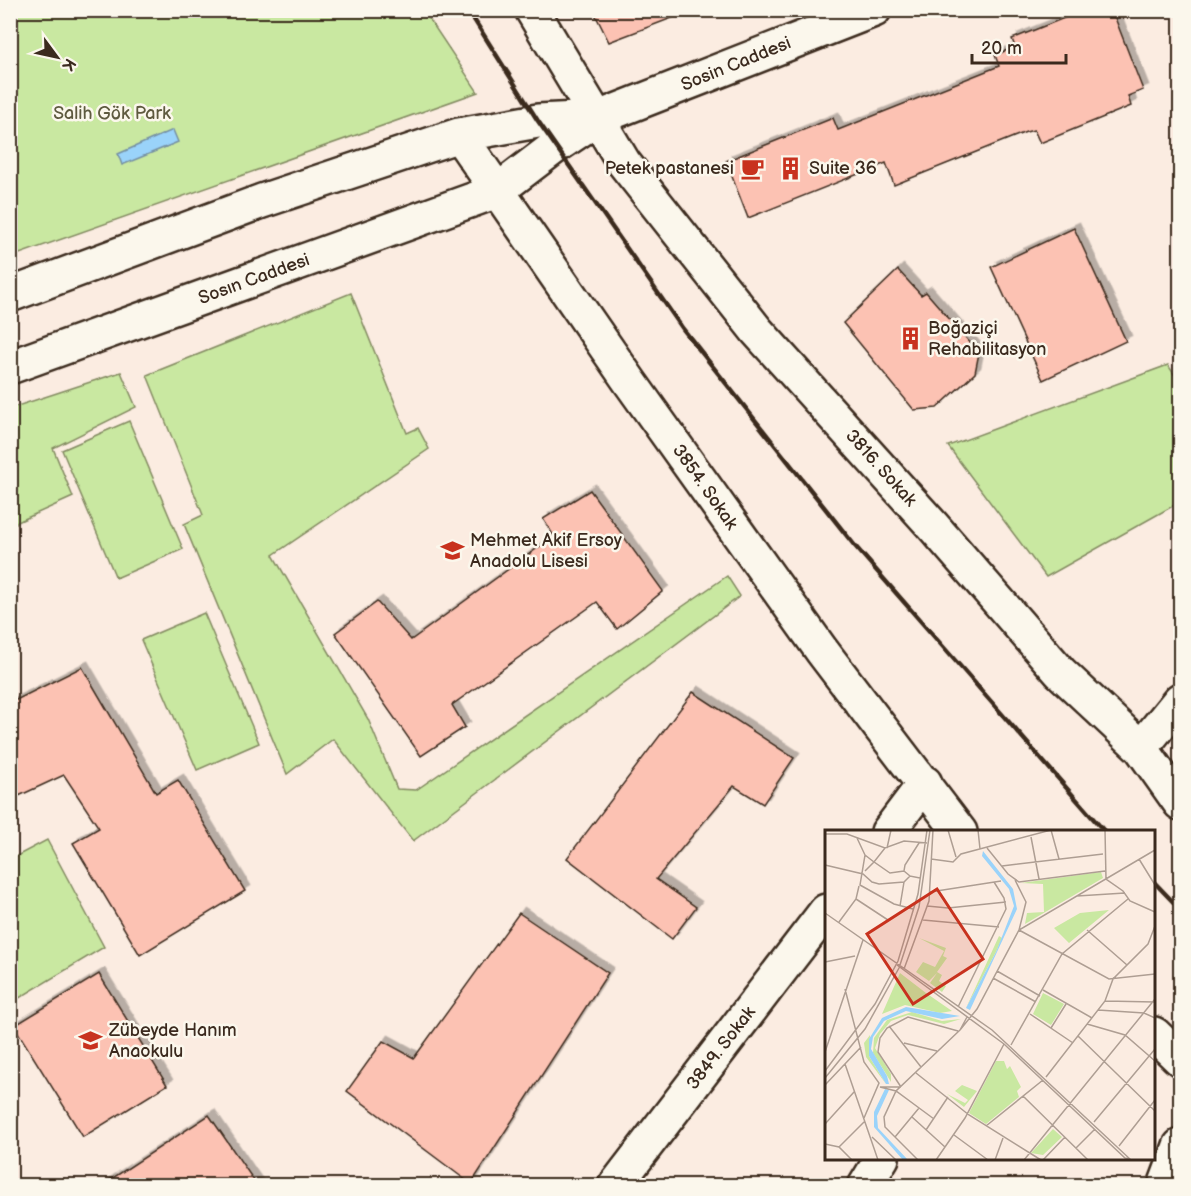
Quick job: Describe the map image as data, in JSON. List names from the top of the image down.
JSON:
{
  "streets": {
    "street": [
      "Sosin Caddesi",
      "Sosın Caddesi",
      "3816. Sokak",
      "3854. Sokak",
      "3849. Sokak"
    ]
  },
  "crossings": [
    ["Sosin Caddesi", "Sosın Caddesi"],
    ["Sosin Caddesi", "3816. Sokak"],
    ["Sosın Caddesi", "3816. Sokak"],
    ["Sosın Caddesi", "3854. Sokak"]
  ],
  "parks": ["Salih Gök Park"],
  "places": {
    "cafe": ["Petek pastanesi"],
    "building": ["Suite 36", "Boğaziçi Rehabilitasyon"],
    "school or university": ["Mehmet Akif Ersoy Anadolu Lisesi", "Zübeyde Hanım Anaokulu"]
  },
  "scale_bar": "20 m",
  "north": "bottom right"
}
